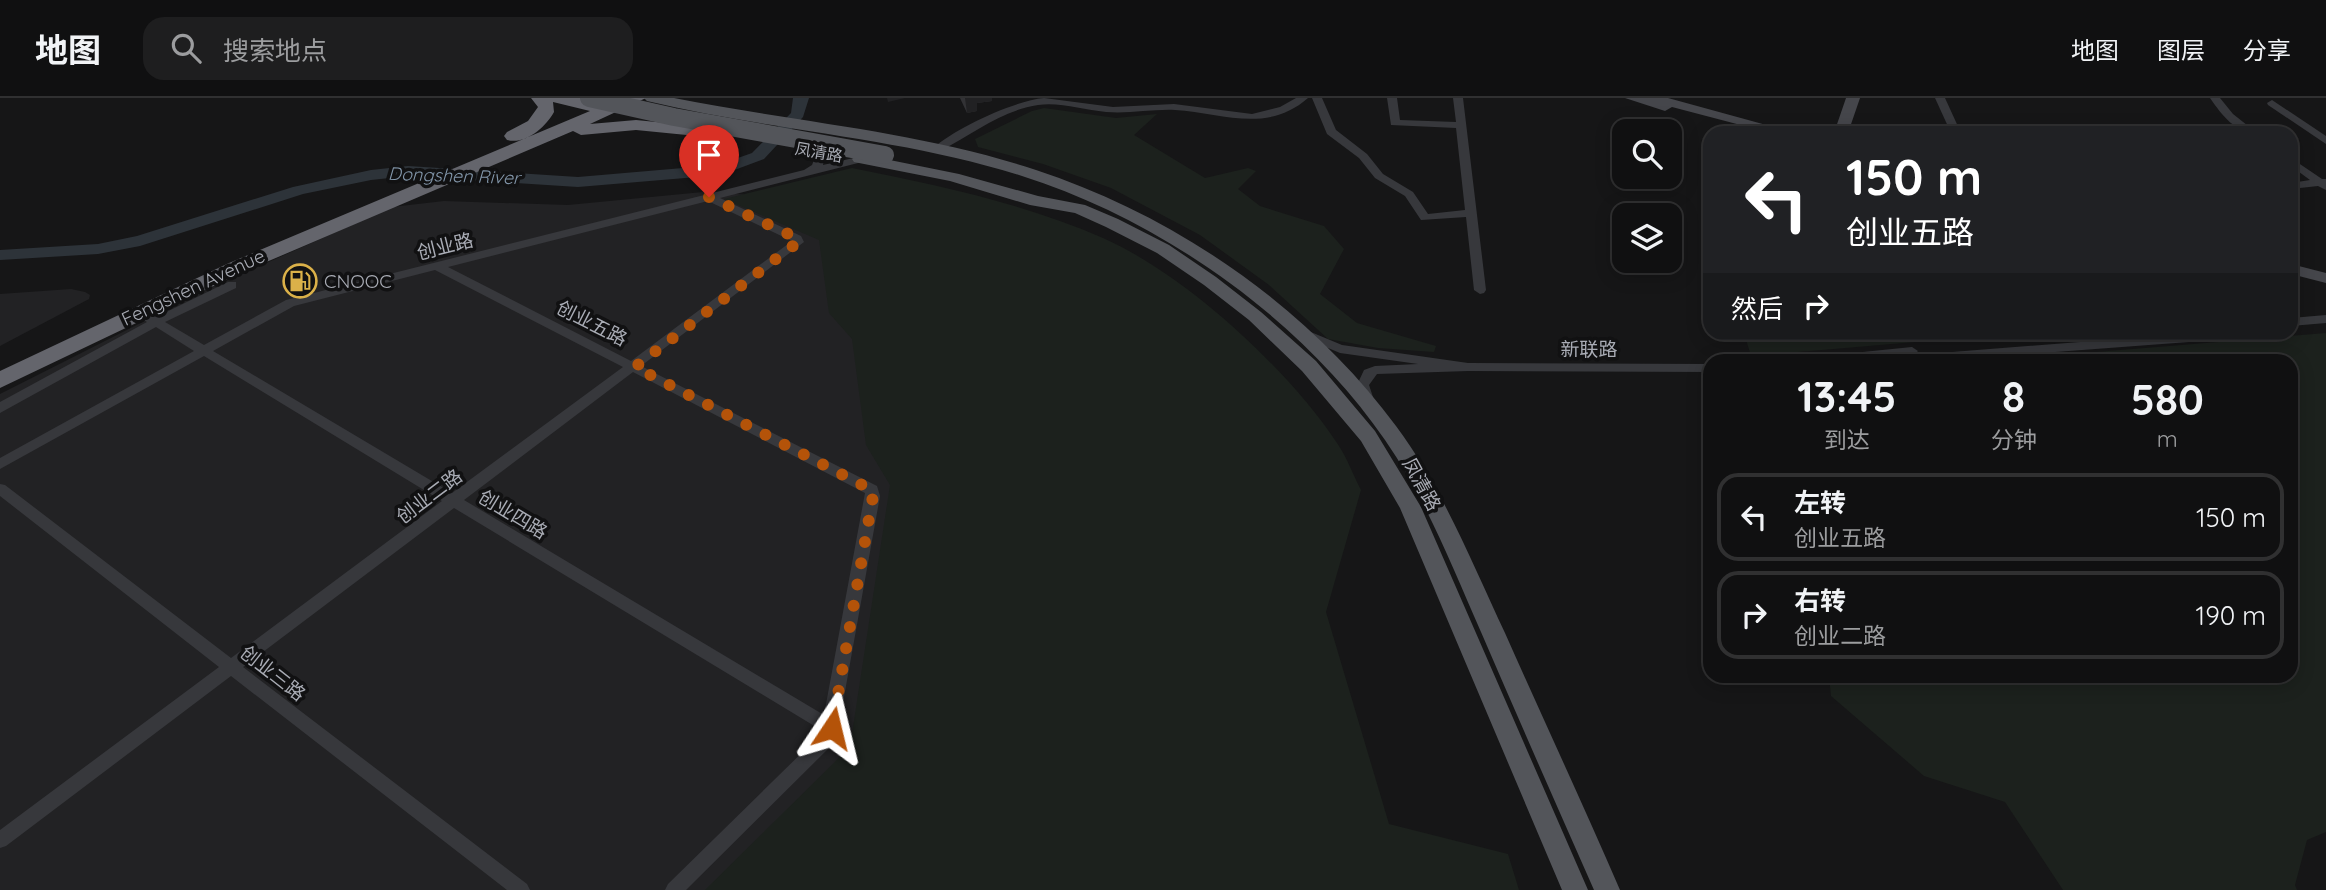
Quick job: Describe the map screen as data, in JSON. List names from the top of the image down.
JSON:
{
  "streets": {
    "highway": ["凤清路", "Fengshen Avenue"],
    "street": [
      "创业路",
      "创业五路",
      "新联路",
      "创业二路",
      "创业四路",
      "创业三路"
    ]
  },
  "crossings": [
    ["凤清路", "创业路"],
    ["凤清路", "新联路"],
    ["创业路", "创业五路"],
    ["创业路", "创业二路"],
    ["创业路", "创业四路"],
    ["Fengshen Avenue", "创业四路"],
    ["创业五路", "创业二路"],
    ["创业五路", "创业四路"],
    ["创业二路", "创业四路"],
    ["创业二路", "创业三路"]
  ],
  "water": ["Dongshen River"],
  "places": {
    "fuel station": ["CNOOC"]
  },
  "page": {
    "header": "地图",
    "search": "搜索地点",
    "nav": ["地图", "图层", "分享"],
    "turn": ["150 m", "创业五路"],
    "then": "然后",
    "eta": [
      "13:45",
      "到达",
      "8",
      "分钟",
      "580",
      "m"
    ],
    "list": [
      {
        "name": "左转",
        "note": "创业五路",
        "value": "150 m"
      },
      {
        "name": "右转",
        "note": "创业二路",
        "value": "190 m"
      }
    ]
  }
}
